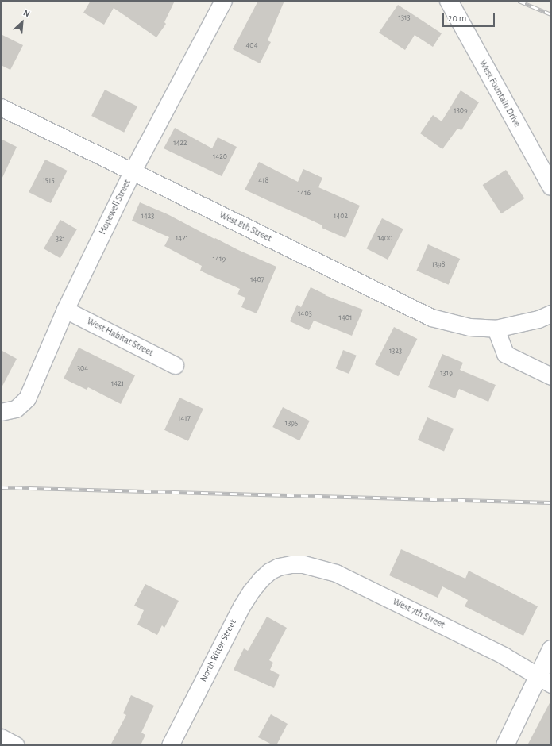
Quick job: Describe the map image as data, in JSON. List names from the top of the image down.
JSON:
{
  "streets": {
    "street": [
      "West Fountain Drive",
      "Hopewell Street",
      "West 8th Street",
      "West Habitat Street",
      "West 7th Street",
      "North Ritter Street"
    ]
  },
  "crossings": [
    ["Hopewell Street", "West 8th Street"],
    ["Hopewell Street", "West Habitat Street"],
    ["West 7th Street", "North Ritter Street"]
  ],
  "house_numbers": [
    "1313",
    "404",
    "1309",
    "1422",
    "1420",
    "1515",
    "1418",
    "1416",
    "1423",
    "1402",
    "1421",
    "1400",
    "321",
    "1419",
    "1398",
    "1407",
    "1403",
    "1401",
    "1323",
    "304",
    "1319",
    "1421",
    "1417",
    "1395"
  ],
  "scale_bar": "20 m",
  "north": "top right"
}
